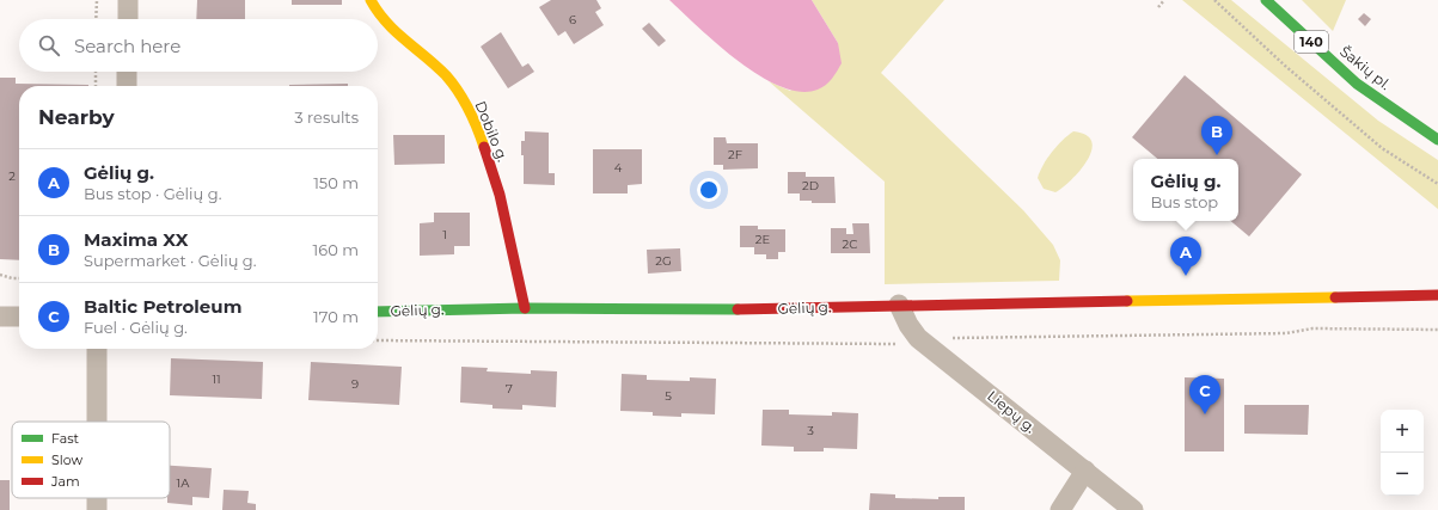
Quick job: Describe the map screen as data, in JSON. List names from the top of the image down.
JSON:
{
  "streets": {
    "street": [
      "140",
      "Šakių pl.",
      "Dobilo g.",
      "Gėlių g.",
      "Liepų g."
    ]
  },
  "crossings": [
    ["Dobilo g.", "Gėlių g."],
    ["Gėlių g.", "Liepų g."]
  ],
  "house_numbers": [
    "6",
    "2F",
    "4",
    "2",
    "2D",
    "1",
    "2E",
    "2C",
    "2G",
    "11",
    "9",
    "7",
    "5",
    "3",
    "1A"
  ],
  "legend": ["Fast", "Slow", "Jam"],
  "page": {
    "search": "Search here",
    "heading": ["Nearby", "3 results"],
    "pins": ["B", "A", "C"],
    "list": [
      {
        "mark": "A",
        "name": "Gėlių g.",
        "note": "Bus stop · Gėlių g.",
        "value": "150 m"
      },
      {
        "mark": "B",
        "name": "Maxima XX",
        "note": "Supermarket · Gėlių g.",
        "value": "160 m"
      },
      {
        "mark": "C",
        "name": "Baltic Petroleum",
        "note": "Fuel · Gėlių g.",
        "value": "170 m"
      }
    ],
    "popup": ["Gėlių g.", "Bus stop"],
    "map_buttons": ["+", "−"]
  }
}
